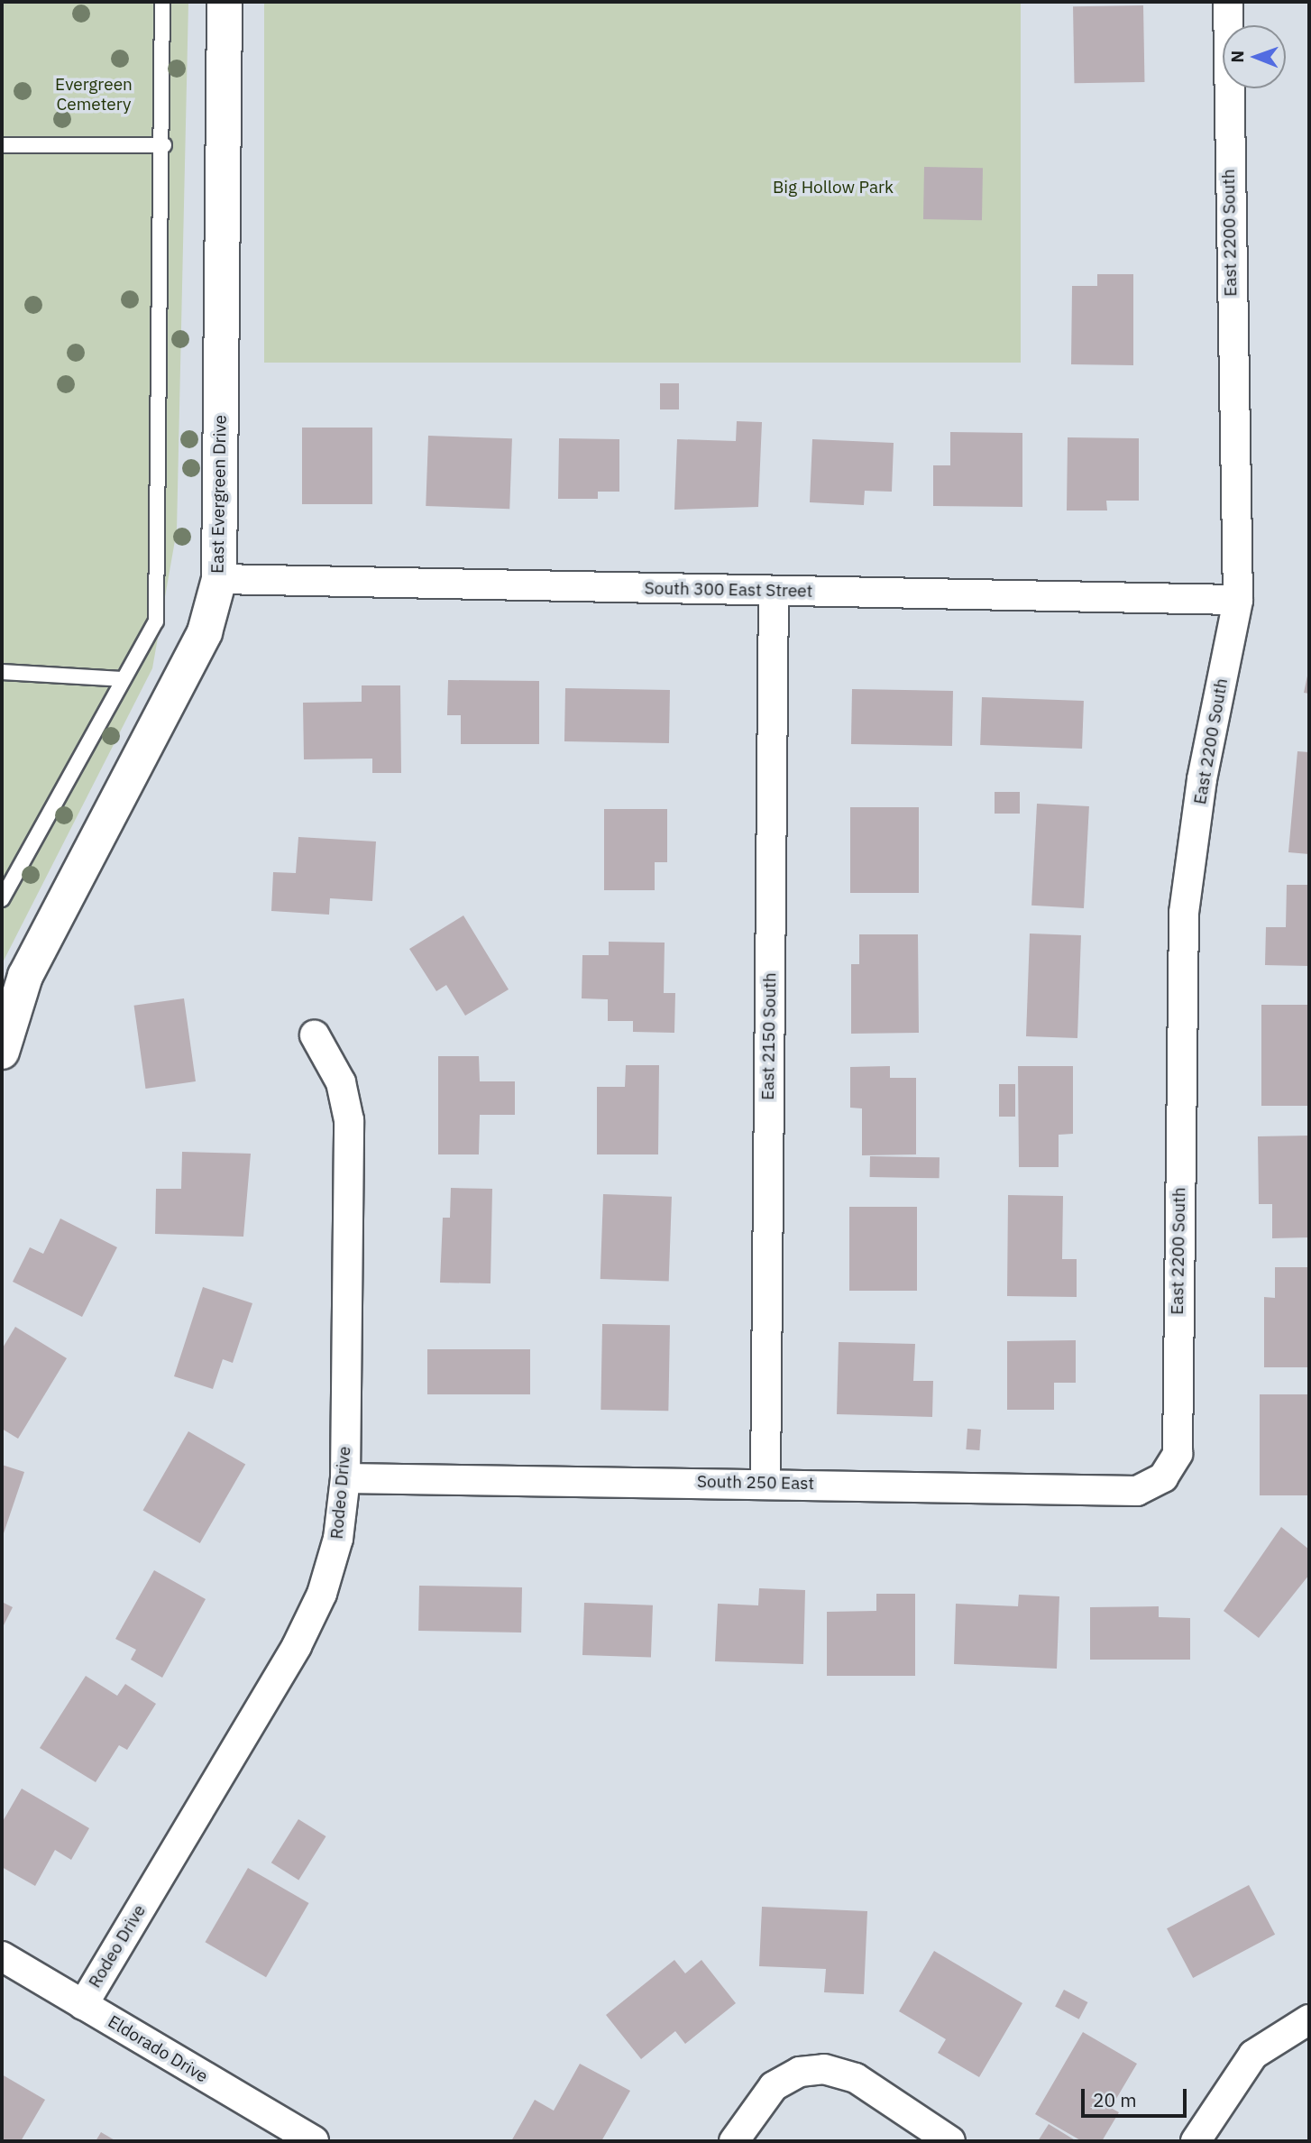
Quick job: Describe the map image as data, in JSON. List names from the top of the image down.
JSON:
{
  "streets": {
    "street": [
      "East 2200 South",
      "East Evergreen Drive",
      "South 300 East Street",
      "East 2150 South",
      "South 250 East",
      "Rodeo Drive",
      "Eldorado Drive"
    ]
  },
  "crossings": [
    ["East 2200 South", "South 300 East Street"],
    ["East 2200 South", "South 250 East"],
    ["East Evergreen Drive", "South 300 East Street"],
    ["South 300 East Street", "East 2150 South"],
    ["East 2150 South", "South 250 East"],
    ["South 250 East", "Rodeo Drive"],
    ["Rodeo Drive", "Eldorado Drive"]
  ],
  "parks": ["Evergreen Cemetery", "Big Hollow Park"],
  "scale_bar": "20 m",
  "north": "left"
}
